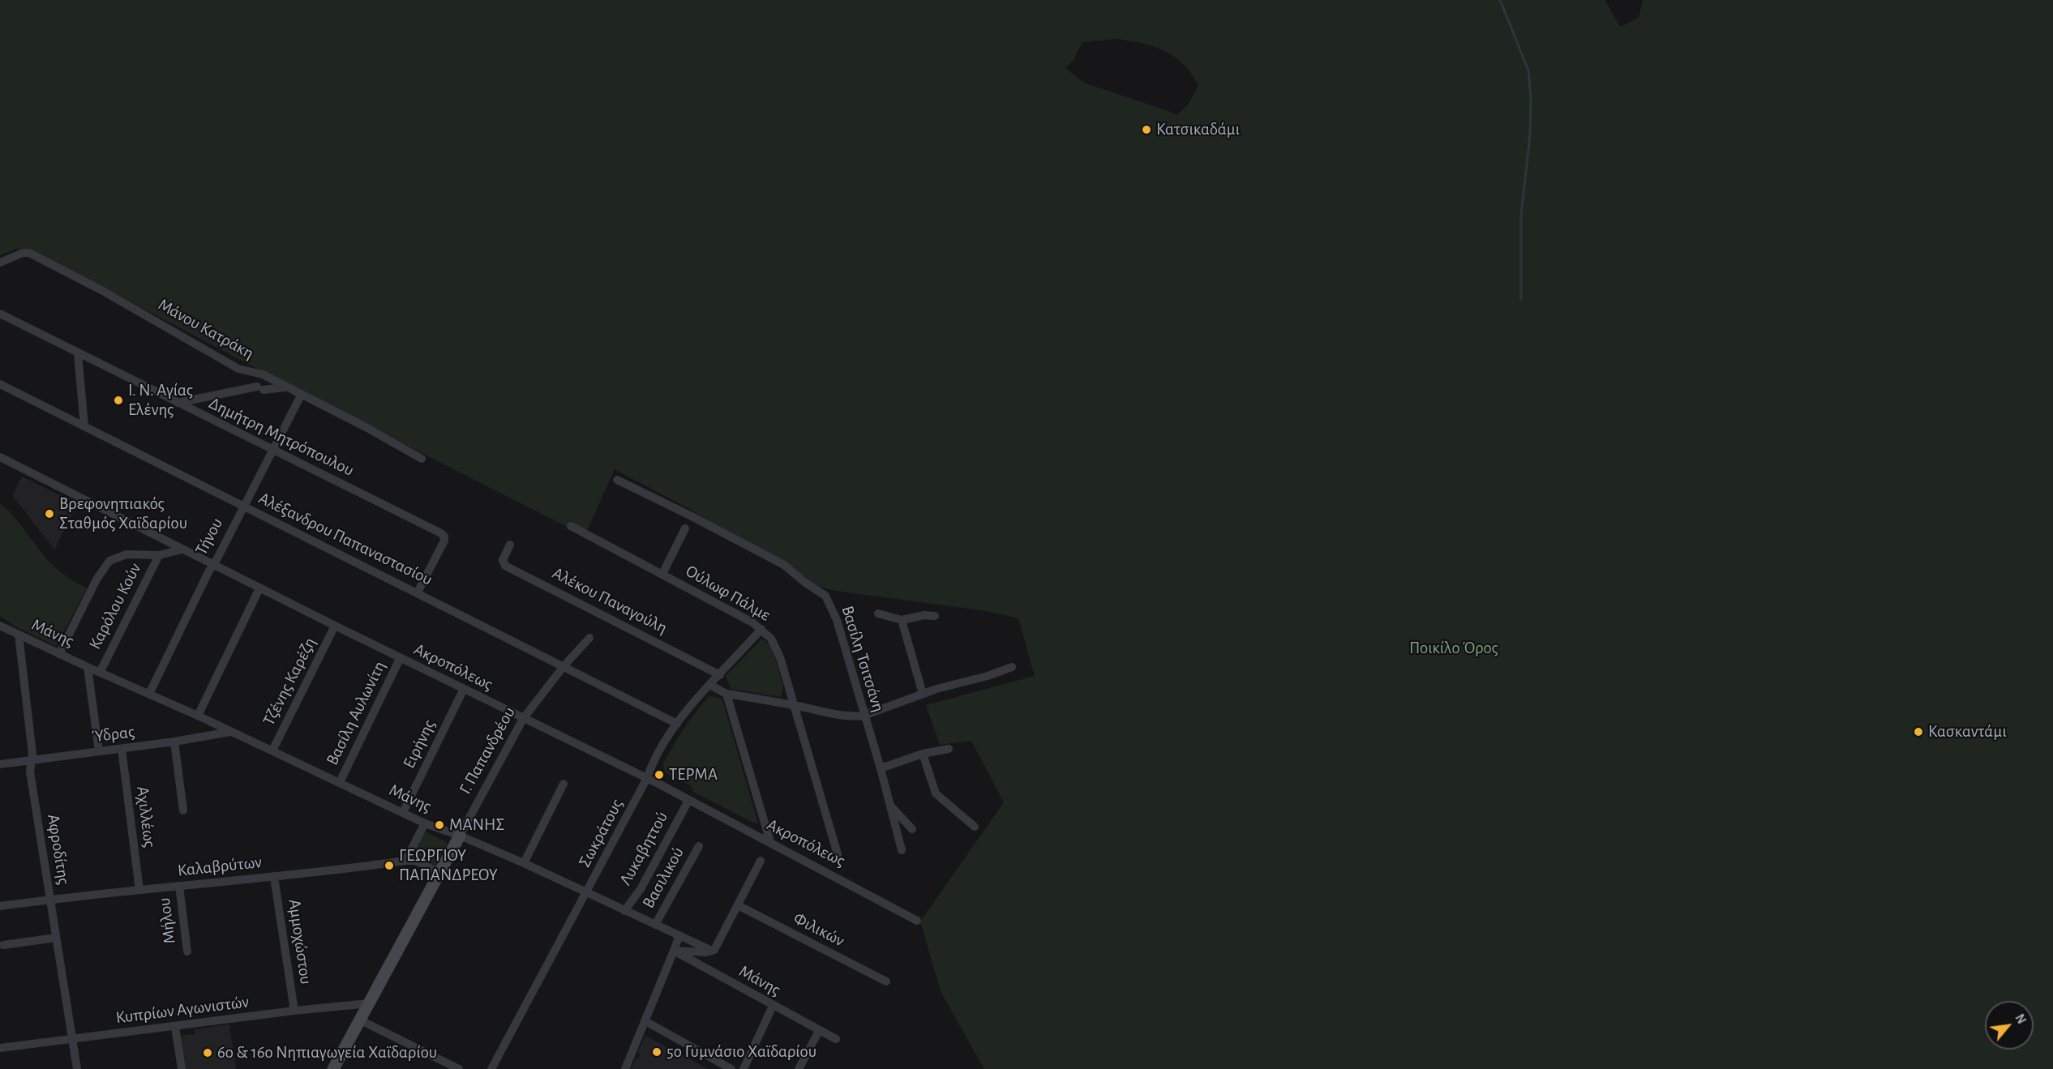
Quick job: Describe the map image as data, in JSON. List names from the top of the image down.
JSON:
{
  "streets": {
    "street": [
      "Μάνου Κατράκη",
      "Δημήτρη Μητρόπουλου",
      "Τήνου",
      "Αλέξανδρου Παπαναστασίου",
      "Ούλωφ Πάλμε",
      "Αλέκου Παναγούλη",
      "Καρόλου Κούν",
      "Μάνης",
      "Βασίλη Τσιτσάνη",
      "Ακροπόλεως",
      "Τζένης Καρέζη",
      "Βασίλη Αυλωνίτη",
      "Ύδρας",
      "Ειρήνης",
      "Γ. Παπανδρέου",
      "Αχιλλέως",
      "Σωκράτους",
      "Λυκαβηττού",
      "Αφροδίτης",
      "Καλαβρύτων",
      "Βασιλικού",
      "Μήλου",
      "Φιλικών",
      "Αμμοχώστου",
      "Κυπρίων Αγωνιστών"
    ]
  },
  "crossings": [
    ["Μάνου Κατράκη", "Τήνου"],
    ["Δημήτρη Μητρόπουλου", "Τήνου"],
    ["Δημήτρη Μητρόπουλου", "Αλέξανδρου Παπαναστασίου"],
    ["Τήνου", "Αλέξανδρου Παπαναστασίου"],
    ["Τήνου", "Μάνης"],
    ["Τήνου", "Ακροπόλεως"],
    ["Αλέξανδρου Παπαναστασίου", "Γ. Παπανδρέου"],
    ["Αλέξανδρου Παπαναστασίου", "Σωκράτους"],
    ["Ούλωφ Πάλμε", "Σωκράτους"],
    ["Αλέκου Παναγούλη", "Σωκράτους"],
    ["Καρόλου Κούν", "Μάνης"],
    ["Μάνης", "Τζένης Καρέζη"],
    ["Μάνης", "Βασίλη Αυλωνίτη"],
    ["Μάνης", "Ύδρας"],
    ["Μάνης", "Ειρήνης"],
    ["Μάνης", "Γ. Παπανδρέου"],
    ["Μάνης", "Σωκράτους"],
    ["Μάνης", "Λυκαβηττού"],
    ["Μάνης", "Αφροδίτης"],
    ["Μάνης", "Βασιλικού"],
    ["Ακροπόλεως", "Τζένης Καρέζη"],
    ["Ακροπόλεως", "Βασίλη Αυλωνίτη"],
    ["Ακροπόλεως", "Ειρήνης"],
    ["Ακροπόλεως", "Γ. Παπανδρέου"],
    ["Ακροπόλεως", "Σωκράτους"],
    ["Ακροπόλεως", "Λυκαβηττού"],
    ["Ύδρας", "Αχιλλέως"],
    ["Ύδρας", "Αφροδίτης"],
    ["Γ. Παπανδρέου", "Καλαβρύτων"],
    ["Γ. Παπανδρέου", "Κυπρίων Αγωνιστών"],
    ["Αχιλλέως", "Καλαβρύτων"],
    ["Αφροδίτης", "Καλαβρύτων"],
    ["Αφροδίτης", "Κυπρίων Αγωνιστών"],
    ["Καλαβρύτων", "Μήλου"],
    ["Καλαβρύτων", "Αμμοχώστου"],
    ["Αμμοχώστου", "Κυπρίων Αγωνιστών"]
  ],
  "parks": ["Ποικίλο Όρος"],
  "places": [
    "Κατσικαδάμι",
    "Ι. Ν. Αγίας Ελένης",
    "Βρεφονηπιακός Σταθμός Χαϊδαρίου",
    "Κασκαντάμι",
    "ΤΕΡΜΑ",
    "ΜΑΝΗΣ",
    "ΓΕΩΡΓΙΟΥ ΠΑΠΑΝΔΡΕΟΥ",
    "5ο Γυμνάσιο Χαϊδαρίου",
    "6ο & 16ο Νηπιαγωγεία Χαϊδαρίου"
  ],
  "north": "top right"
}
